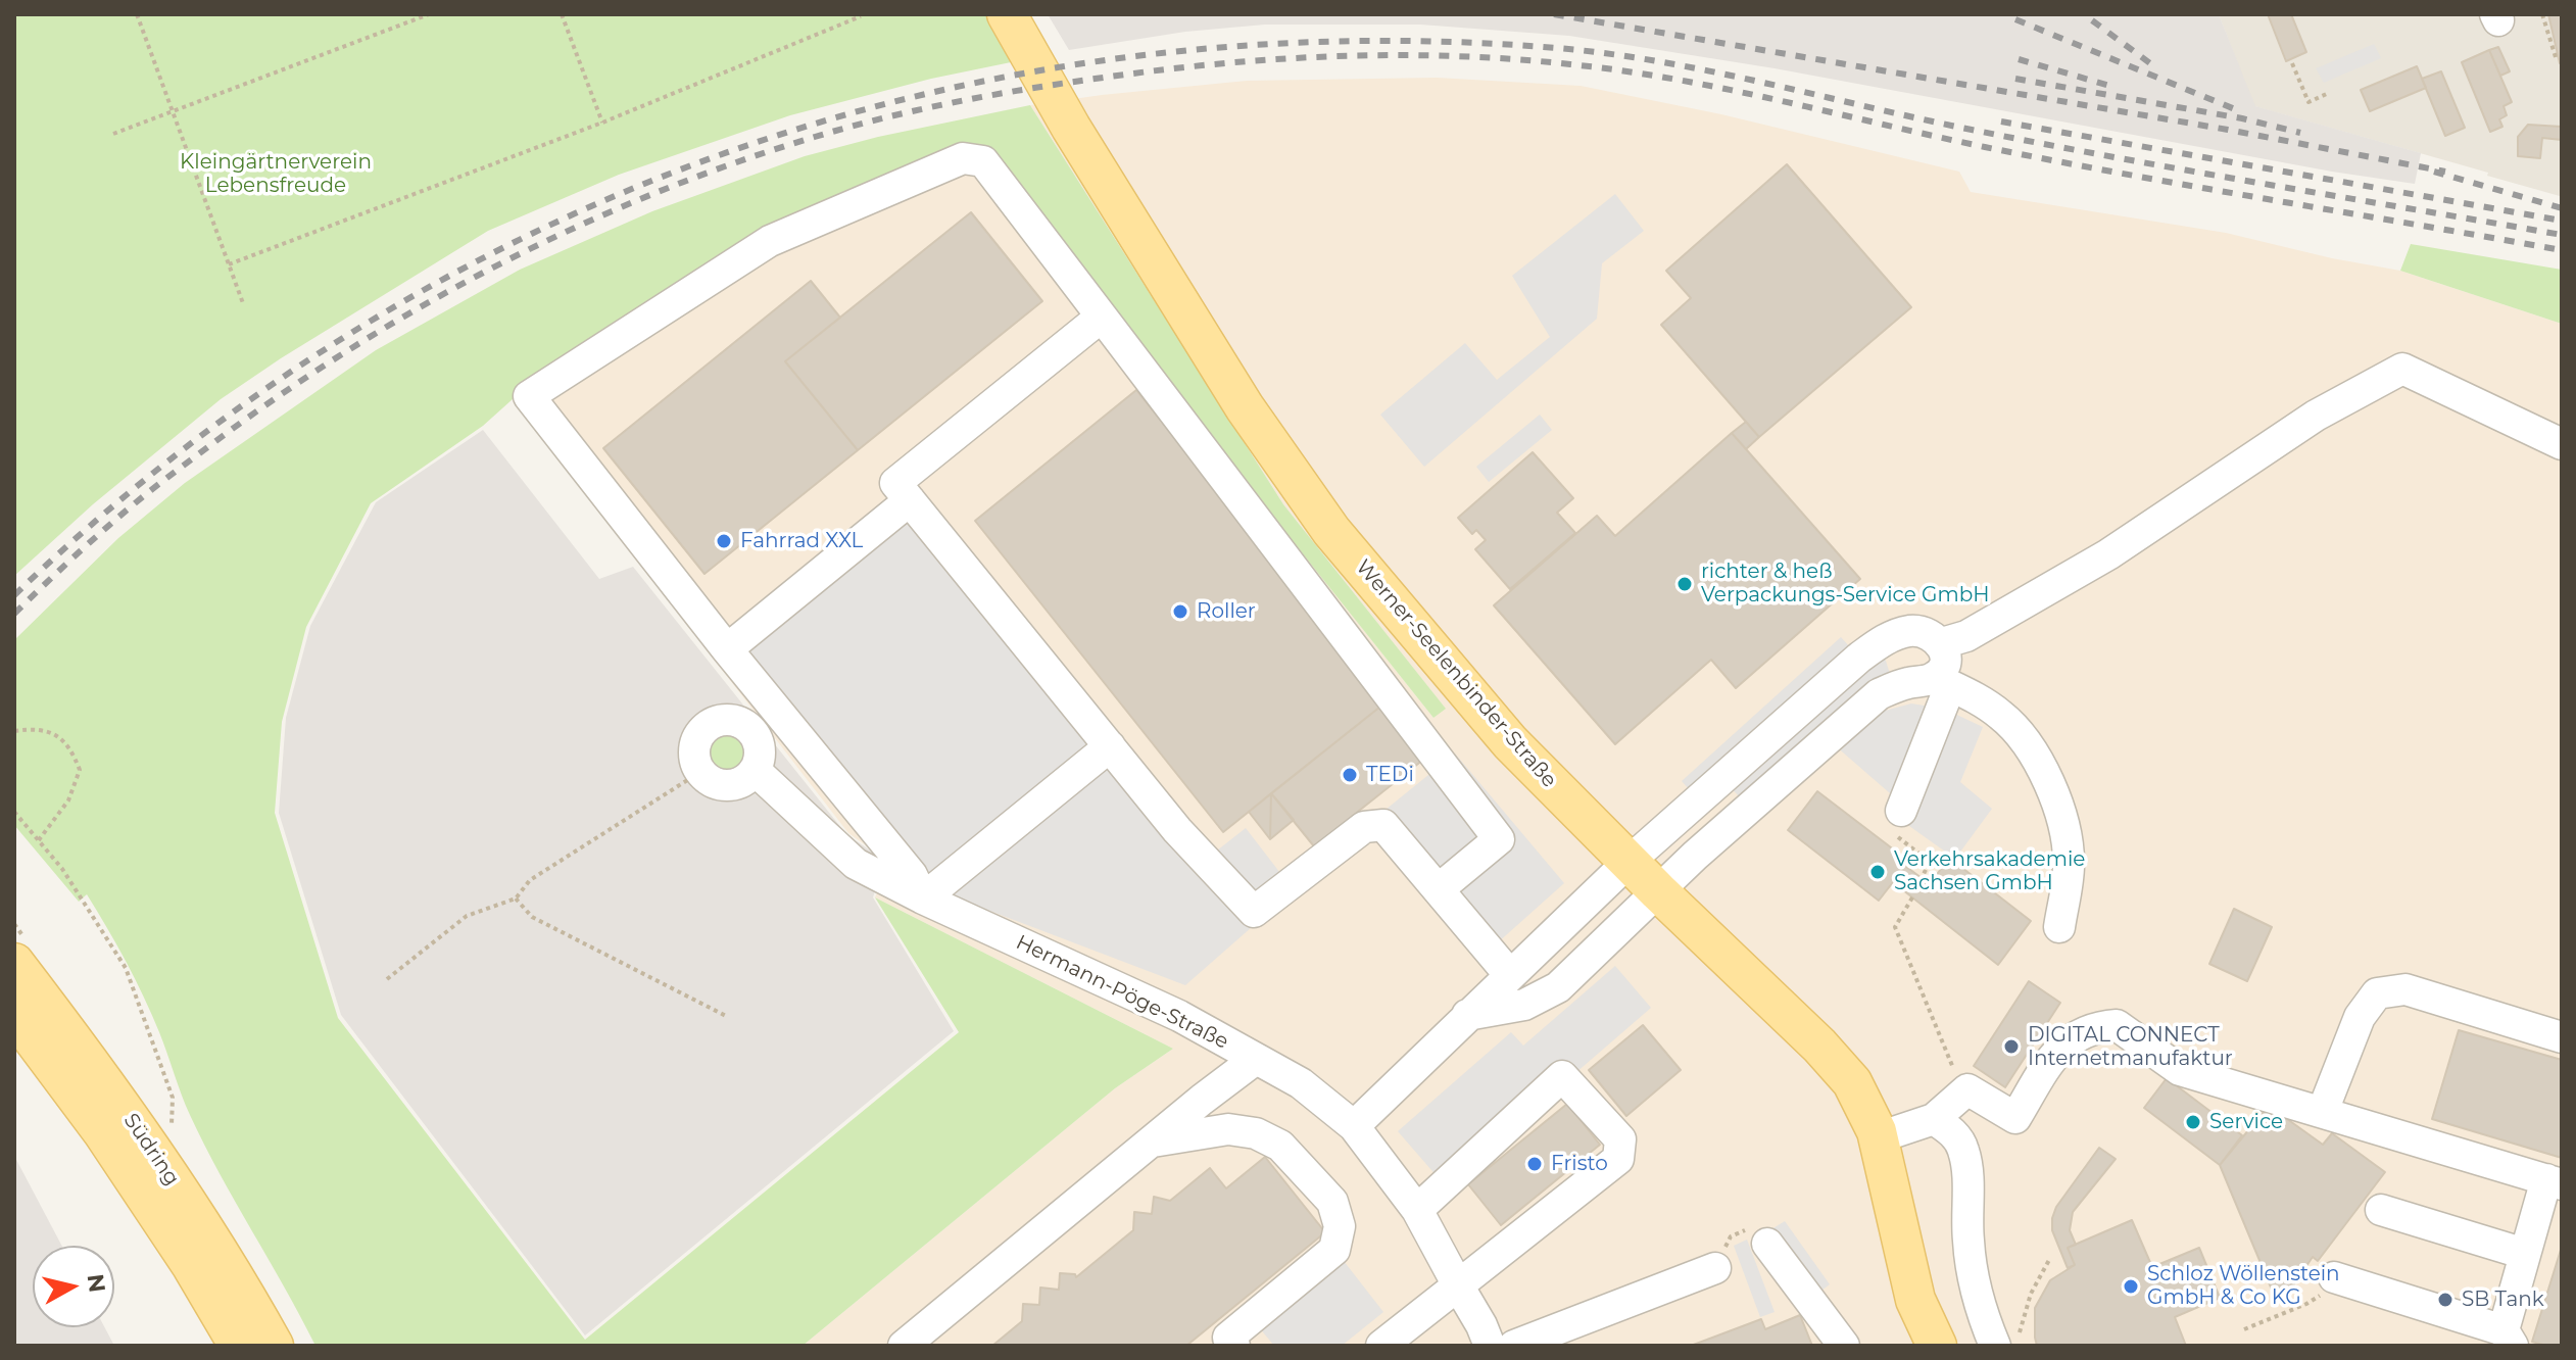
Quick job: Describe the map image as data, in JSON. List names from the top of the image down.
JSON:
{
  "streets": {
    "main road": ["Werner-Seelenbinder-Straße", "Südring"],
    "street": ["Hermann-Pöge-Straße"]
  },
  "parks": ["Kleingärtnerverein Lebensfreude"],
  "places": [
    "Fahrrad XXL",
    "richter & heß Verpackungs-Service GmbH",
    "Roller",
    "TEDi",
    "Verkehrsakademie Sachsen GmbH",
    "DIGITAL CONNECT Internetmanufaktur",
    "Service",
    "Fristo",
    "Schloz Wöllenstein GmbH & Co KG",
    "SB Tank"
  ],
  "north": "right"
}
